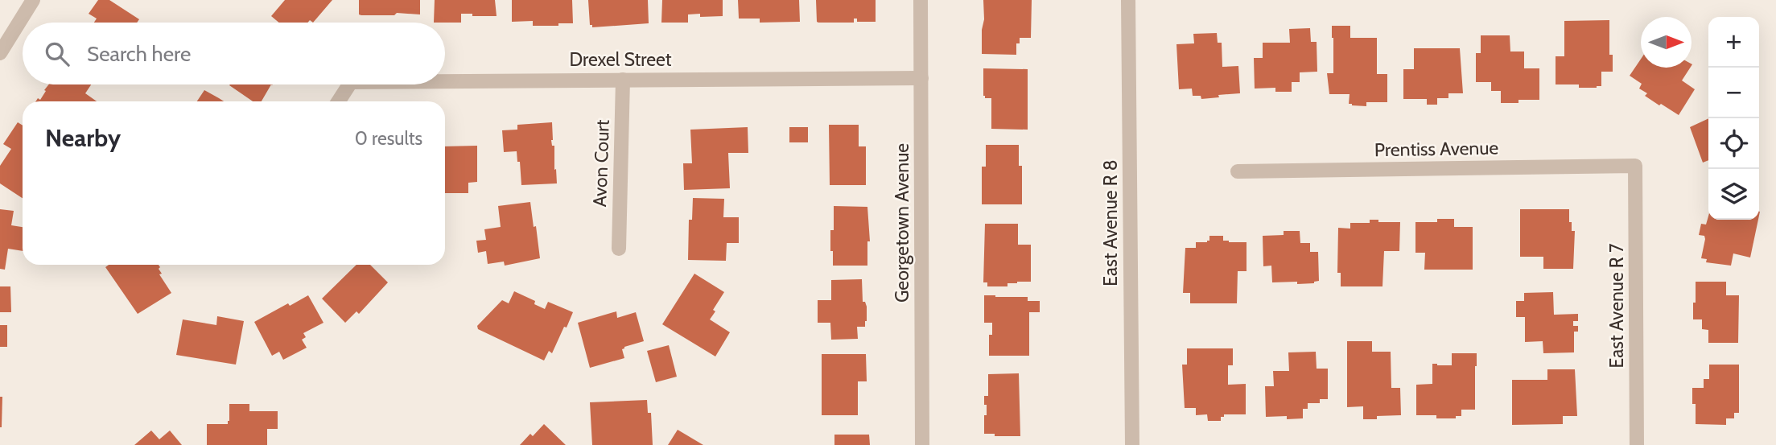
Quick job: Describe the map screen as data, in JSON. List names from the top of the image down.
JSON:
{
  "streets": {
    "street": [
      "Drexel Street",
      "Prentiss Avenue",
      "Avon Court",
      "Georgetown Avenue",
      "East Avenue R 8",
      "East Avenue R 7"
    ]
  },
  "crossings": [
    ["Drexel Street", "Avon Court"],
    ["Drexel Street", "Georgetown Avenue"],
    ["Prentiss Avenue", "East Avenue R 7"]
  ],
  "north": "right",
  "page": {
    "map_buttons": ["+", "−"],
    "search": "Search here",
    "heading": ["Nearby", "0 results"]
  }
}
